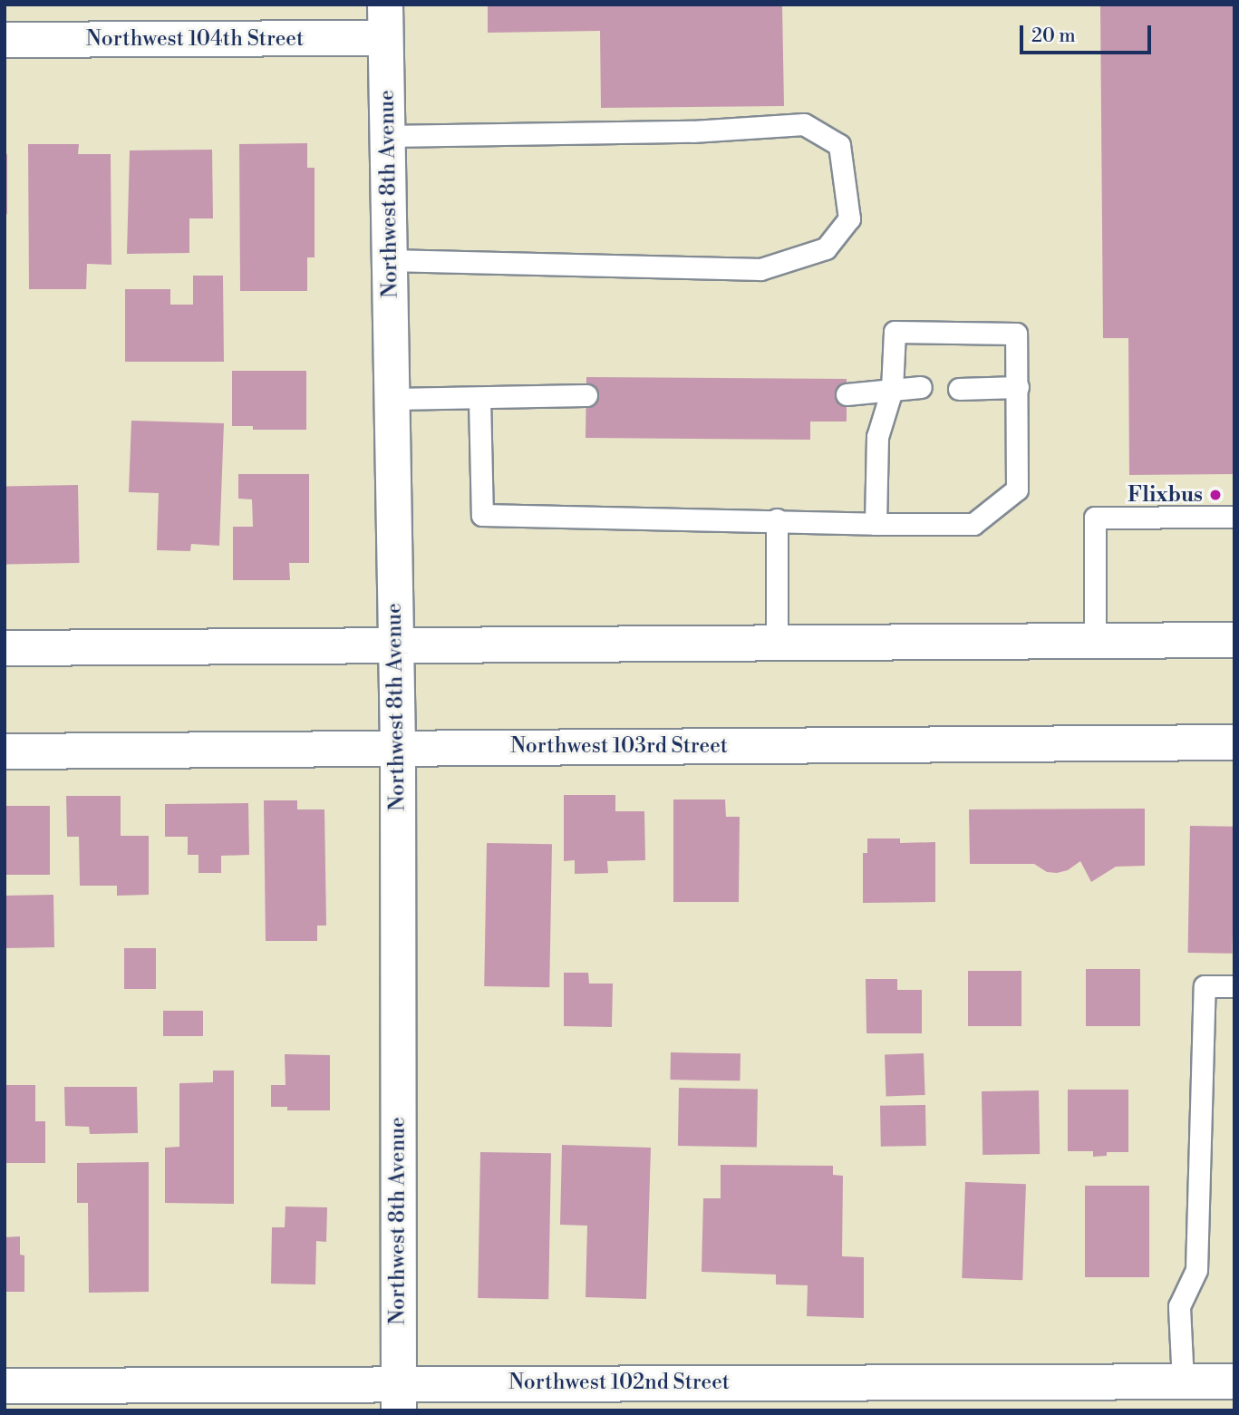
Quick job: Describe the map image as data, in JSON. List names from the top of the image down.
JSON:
{
  "streets": {
    "street": [
      "Northwest 104th Street",
      "Northwest 8th Avenue",
      "Northwest 103rd Street",
      "Northwest 102nd Street"
    ]
  },
  "crossings": [
    ["Northwest 104th Street", "Northwest 8th Avenue"],
    ["Northwest 8th Avenue", "Northwest 103rd Street"],
    ["Northwest 8th Avenue", "Northwest 102nd Street"]
  ],
  "places": ["Flixbus"],
  "scale_bar": "20 m"
}
